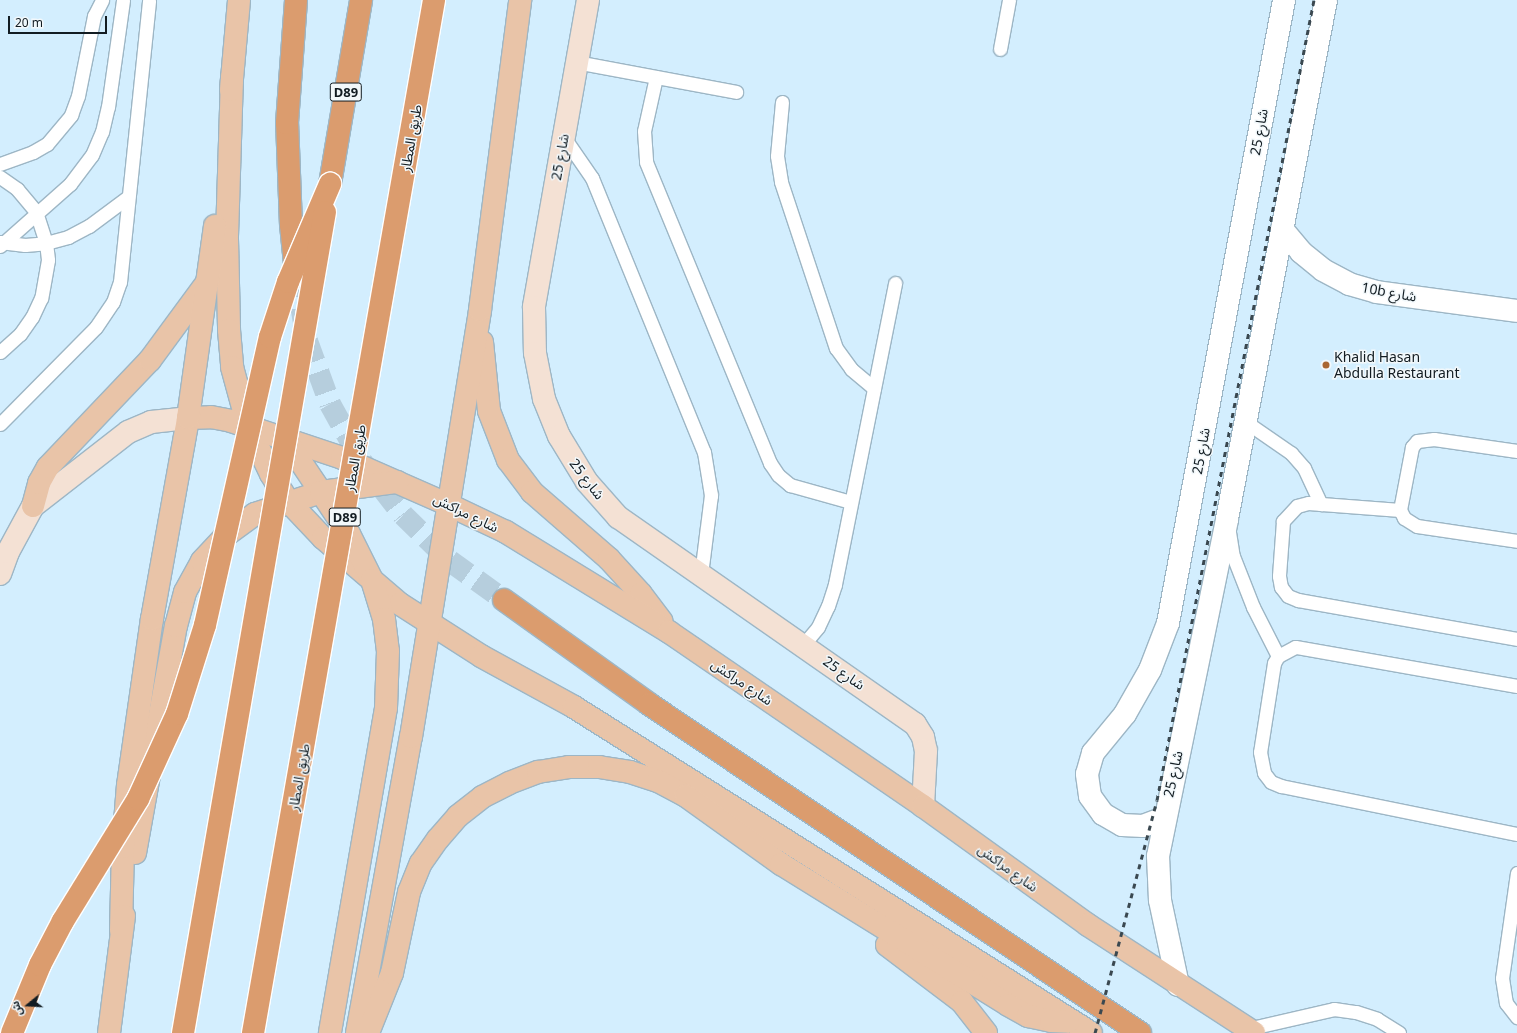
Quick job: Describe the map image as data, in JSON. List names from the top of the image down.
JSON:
{
  "streets": {
    "highway": ["D89", "طريق المطار"],
    "main road": ["شارع مراكش"],
    "street": ["شارع 25", "10b شارع"]
  },
  "crossings": [
    ["شارع 25", "10b شارع"],
    ["شارع 25", "شارع مراكش"]
  ],
  "places": ["Khalid Hasan Abdulla Restaurant"],
  "scale_bar": "20 m",
  "north": "left"
}
